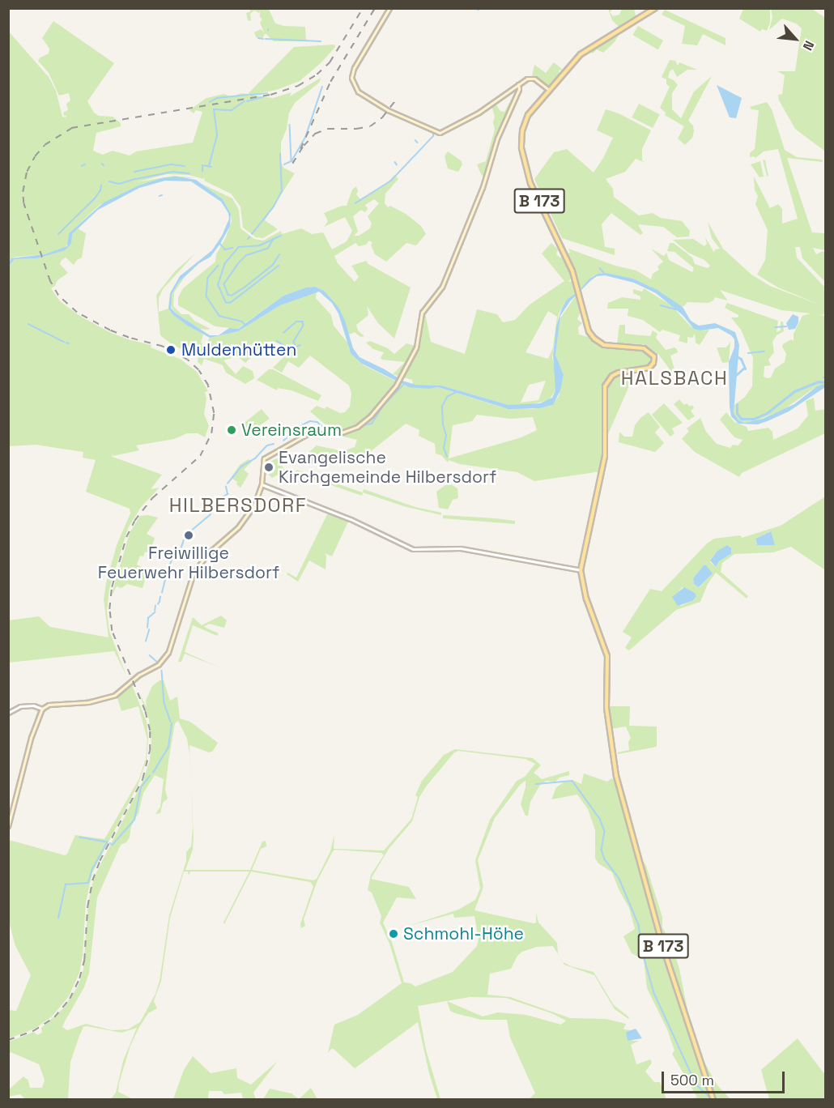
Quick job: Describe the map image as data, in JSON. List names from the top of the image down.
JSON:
{
  "streets": {
    "main road": ["B 173"]
  },
  "districts": ["HALSBACH", "HILBERSDORF"],
  "places": [
    "Muldenhütten",
    "Vereinsraum",
    "Evangelische Kirchgemeinde Hilbersdorf",
    "Freiwillige Feuerwehr Hilbersdorf",
    "Schmohl-Höhe"
  ],
  "scale_bar": "500 m",
  "north": "bottom right"
}
